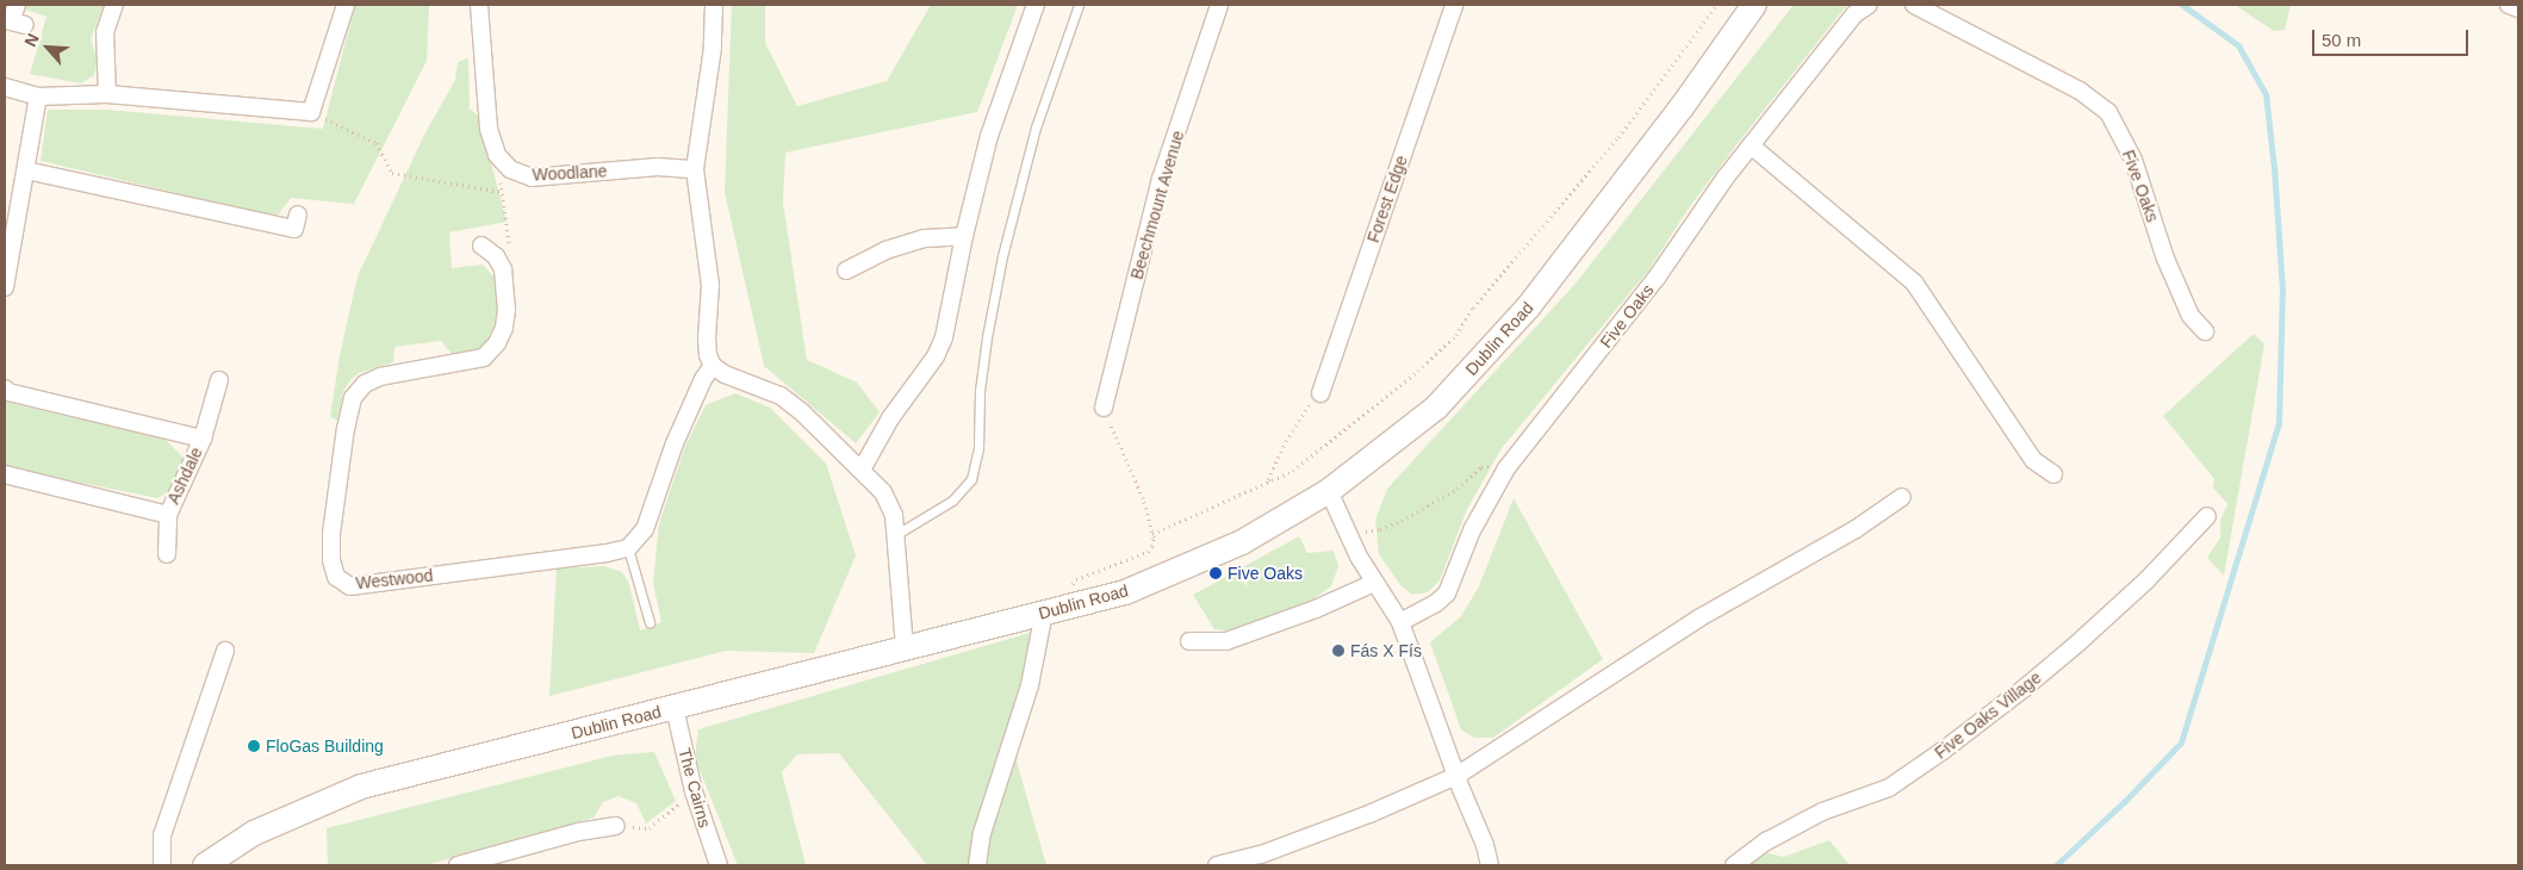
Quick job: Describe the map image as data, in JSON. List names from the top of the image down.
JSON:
{
  "streets": {
    "main road": ["Dublin Road"],
    "street": [
      "Woodlane",
      "Five Oaks",
      "Forest Edge",
      "Beechmount Avenue",
      "Ashdale",
      "Westwood",
      "Five Oaks Village",
      "The Cairns"
    ]
  },
  "crossings": [
    ["Dublin Road", "The Cairns"]
  ],
  "places": ["Five Oaks", "Fás X Fís", "FloGas Building"],
  "scale_bar": "50 m",
  "north": "top left"
}
